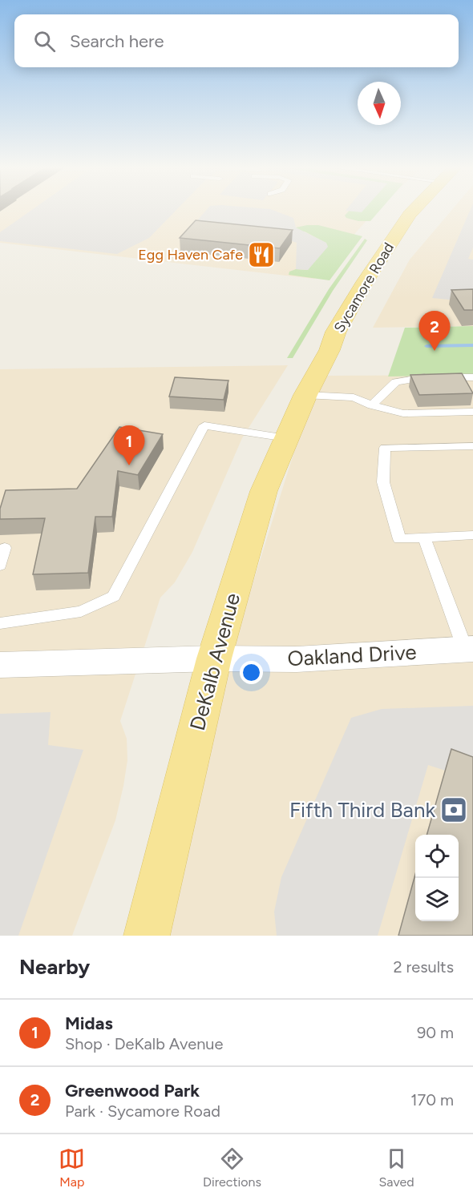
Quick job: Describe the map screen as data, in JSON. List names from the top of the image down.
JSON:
{
  "streets": {
    "main road": ["Sycamore Road", "DeKalb Avenue"],
    "street": ["Oakland Drive"]
  },
  "crossings": [
    ["Sycamore Road", "DeKalb Avenue"],
    ["Oakland Drive", "DeKalb Avenue"]
  ],
  "places": {
    "restaurant": ["Egg Haven Cafe"],
    "bank": ["Fifth Third Bank"]
  },
  "north": "bottom",
  "page": {
    "search": "Search here",
    "pins": ["2", "1"],
    "heading": ["Nearby", "2 results"],
    "list": [
      {
        "mark": "1",
        "name": "Midas",
        "note": "Shop · DeKalb Avenue",
        "value": "90 m"
      },
      {
        "mark": "2",
        "name": "Greenwood Park",
        "note": "Park · Sycamore Road",
        "value": "170 m"
      }
    ],
    "nav": ["Map", "Directions", "Saved"]
  }
}
